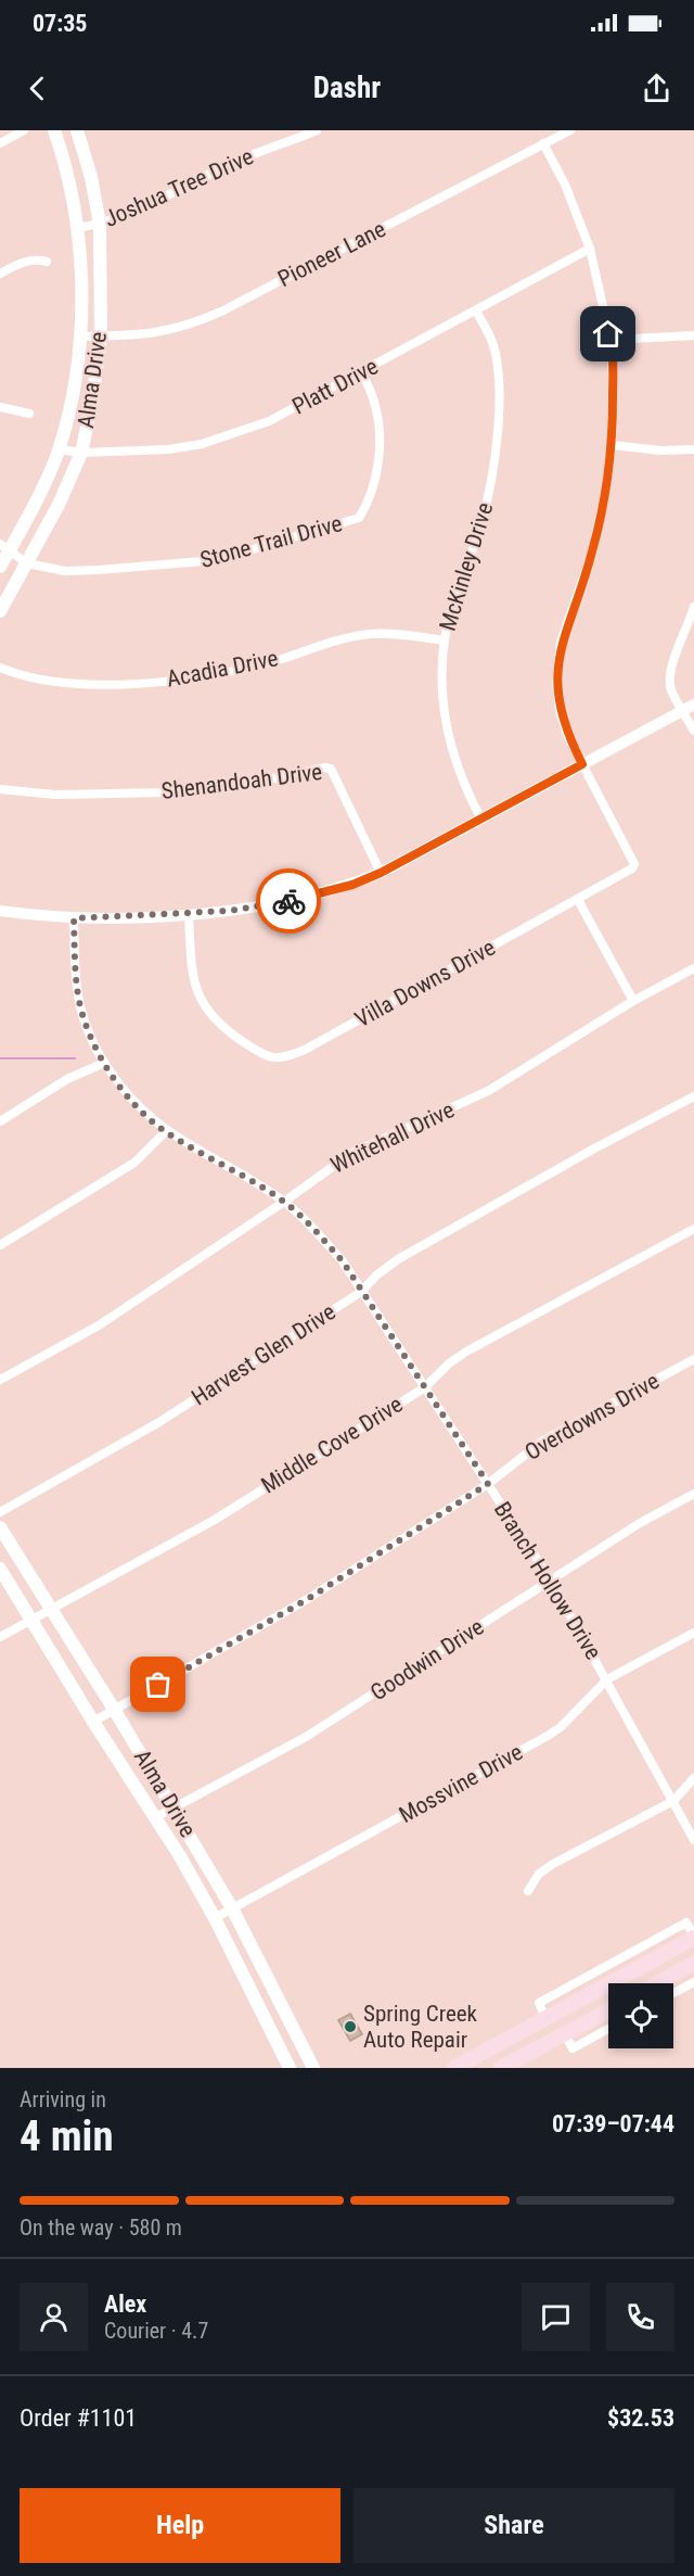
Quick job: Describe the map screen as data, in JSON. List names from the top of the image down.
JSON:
{
  "streets": {
    "main road": ["Alma Drive"],
    "street": [
      "Joshua Tree Drive",
      "Pioneer Lane",
      "Platt Drive",
      "Stone Trail Drive",
      "McKinley Drive",
      "Acadia Drive",
      "Shenandoah Drive",
      "Villa Downs Drive",
      "Whitehall Drive",
      "Harvest Glen Drive",
      "Overdowns Drive",
      "Middle Cove Drive",
      "Branch Hollow Drive",
      "Goodwin Drive",
      "Mossvine Drive"
    ]
  },
  "crossings": [
    ["Joshua Tree Drive", "Alma Drive"],
    ["Pioneer Lane", "Alma Drive"],
    ["Alma Drive", "Platt Drive"],
    ["Alma Drive", "Stone Trail Drive"],
    ["Alma Drive", "Overdowns Drive"],
    ["Alma Drive", "Middle Cove Drive"],
    ["Alma Drive", "Goodwin Drive"],
    ["Alma Drive", "Mossvine Drive"],
    ["Platt Drive", "Stone Trail Drive"],
    ["Platt Drive", "McKinley Drive"],
    ["McKinley Drive", "Acadia Drive"],
    ["Whitehall Drive", "Branch Hollow Drive"],
    ["Harvest Glen Drive", "Branch Hollow Drive"],
    ["Overdowns Drive", "Branch Hollow Drive"],
    ["Middle Cove Drive", "Branch Hollow Drive"],
    ["Branch Hollow Drive", "Goodwin Drive"],
    ["Branch Hollow Drive", "Mossvine Drive"]
  ],
  "places": ["Spring Creek Auto Repair"],
  "page": {
    "status": "07:35",
    "header": "Dashr",
    "heading": ["4 min", "Arriving in", "07:39–07:44"],
    "panel": [
      "Alex",
      "Courier · 4.7",
      "Order #1101",
      "$32.53"
    ],
    "bar": "On the way · 580 m",
    "buttons": ["Help", "Share"]
  }
}
